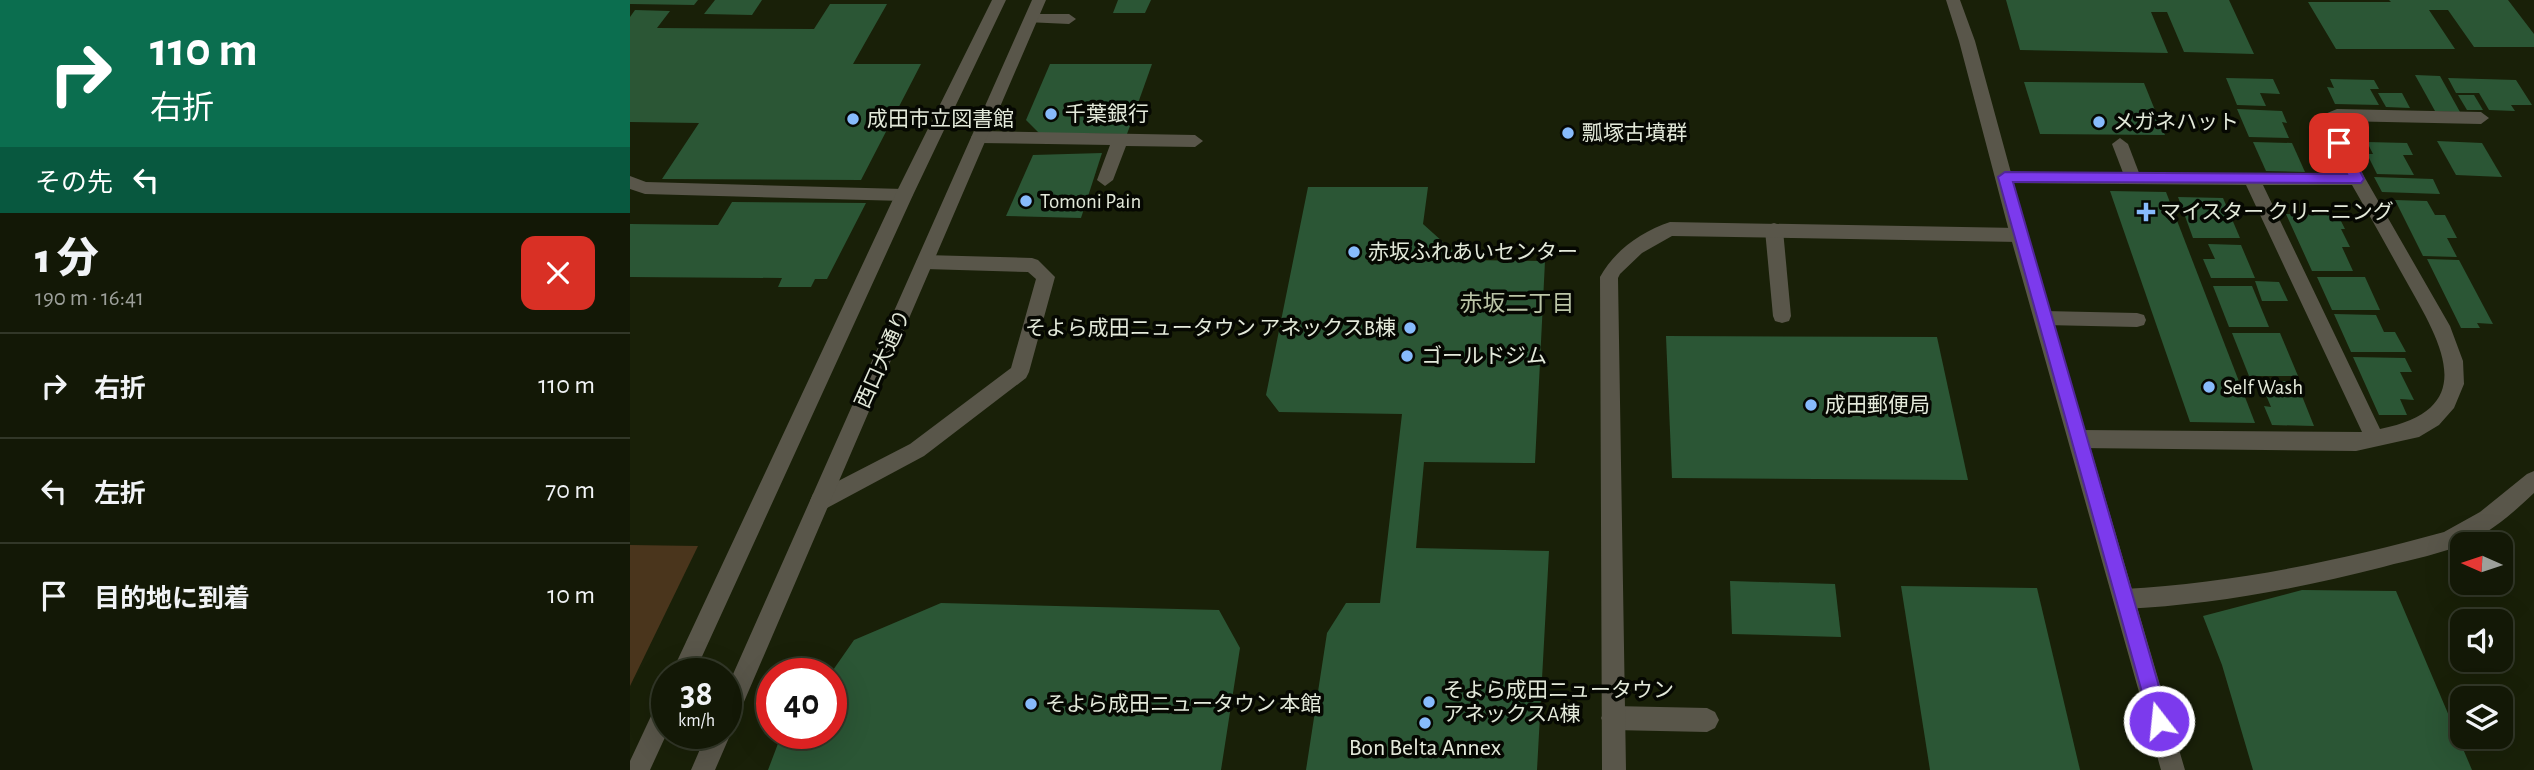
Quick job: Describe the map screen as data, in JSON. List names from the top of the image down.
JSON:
{
  "streets": {
    "street": ["西口大通り"]
  },
  "districts": ["赤坂二丁目"],
  "places": {
    "other": [
      "千葉銀行",
      "成田市立図書館",
      "メガネハット",
      "瓢塚古墳群",
      "Tomoni Pain",
      "赤坂ふれあいセンター",
      "そよら成田ニュータウン アネックスB棟",
      "ゴールドジム",
      "Self Wash",
      "成田郵便局",
      "そよら成田ニュータウン アネックスA棟",
      "そよら成田ニュータウン 本館",
      "Bon Belta Annex"
    ],
    "health": ["マイスター クリーニング"]
  },
  "north": "left",
  "page": {
    "turn": ["110 m", "右折"],
    "then": "その先",
    "heading": ["1 分", "190 m · 16:41"],
    "list": [
      {
        "name": "右折",
        "value": "110 m"
      },
      {
        "name": "左折",
        "value": "70 m"
      },
      {
        "name": "目的地に到着",
        "value": "10 m"
      }
    ],
    "speed": "38 km/h",
    "limit": "40"
  }
}
